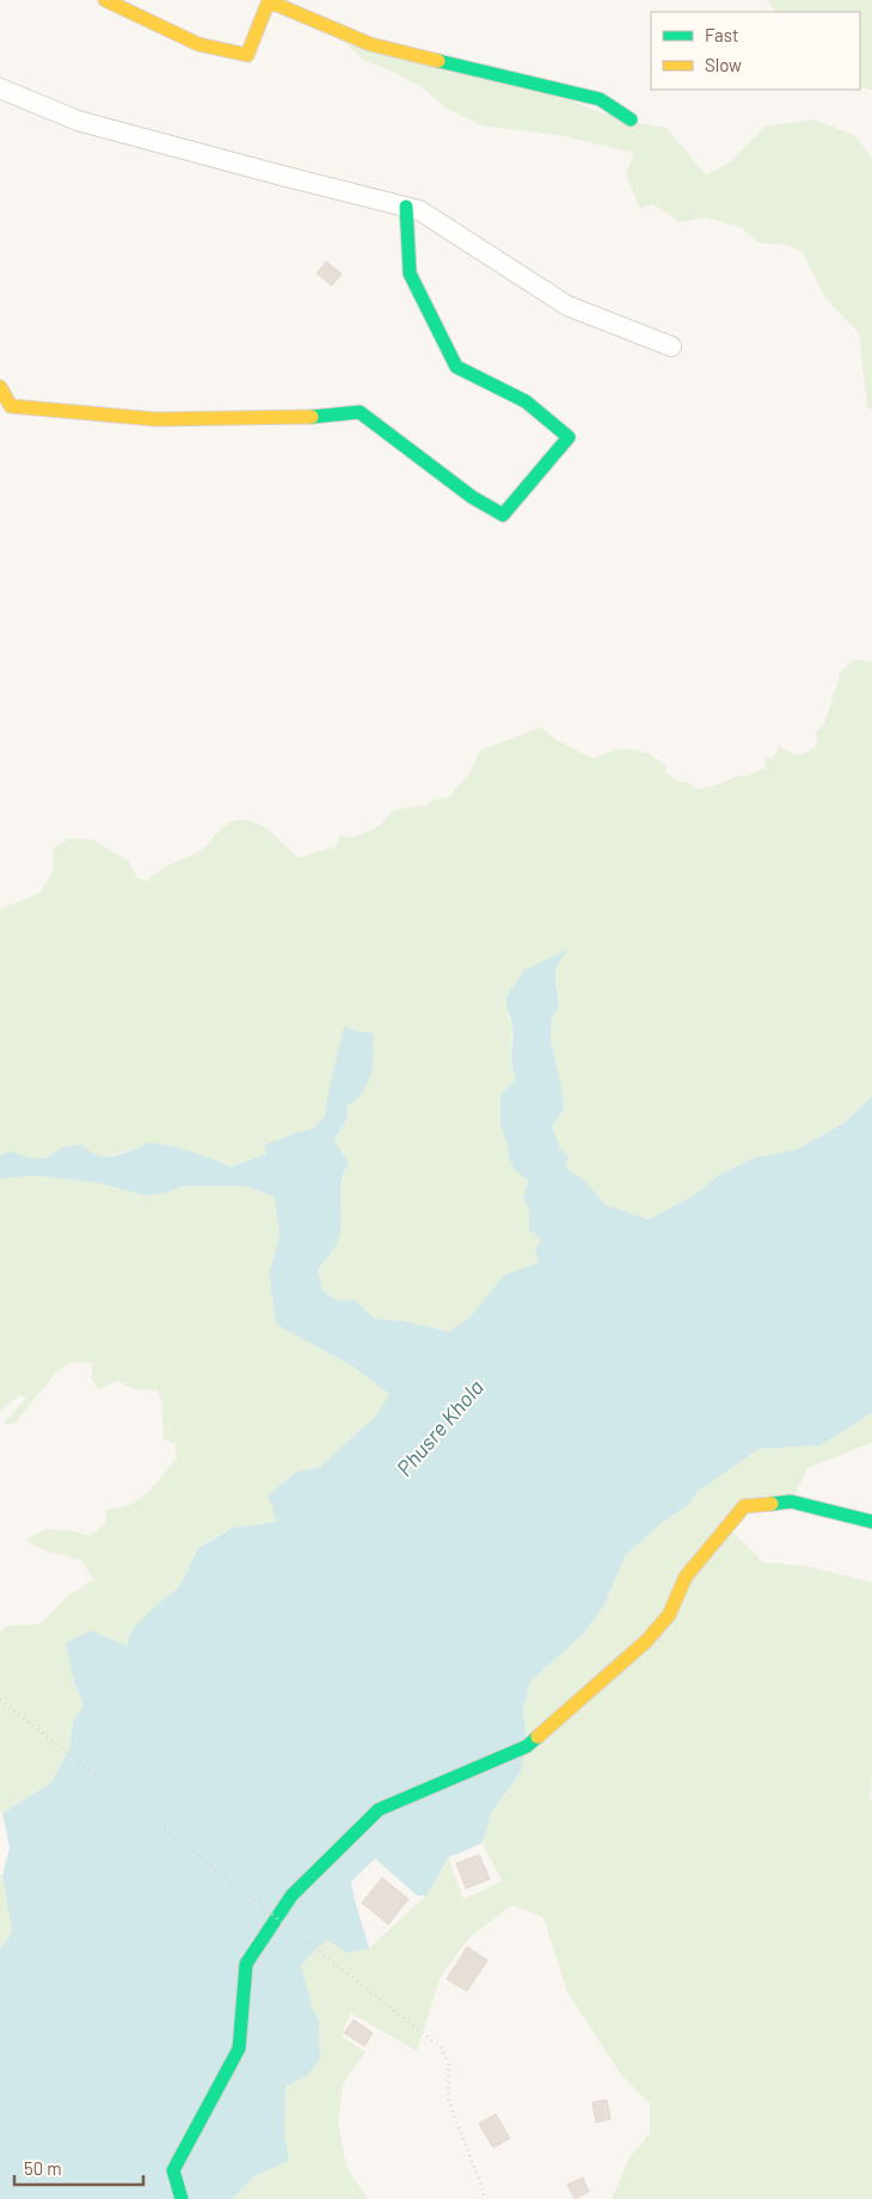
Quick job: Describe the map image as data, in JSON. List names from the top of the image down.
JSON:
{
  "water": ["Phusre Khola"],
  "legend": ["Fast", "Slow"],
  "scale_bar": "50 m"
}
